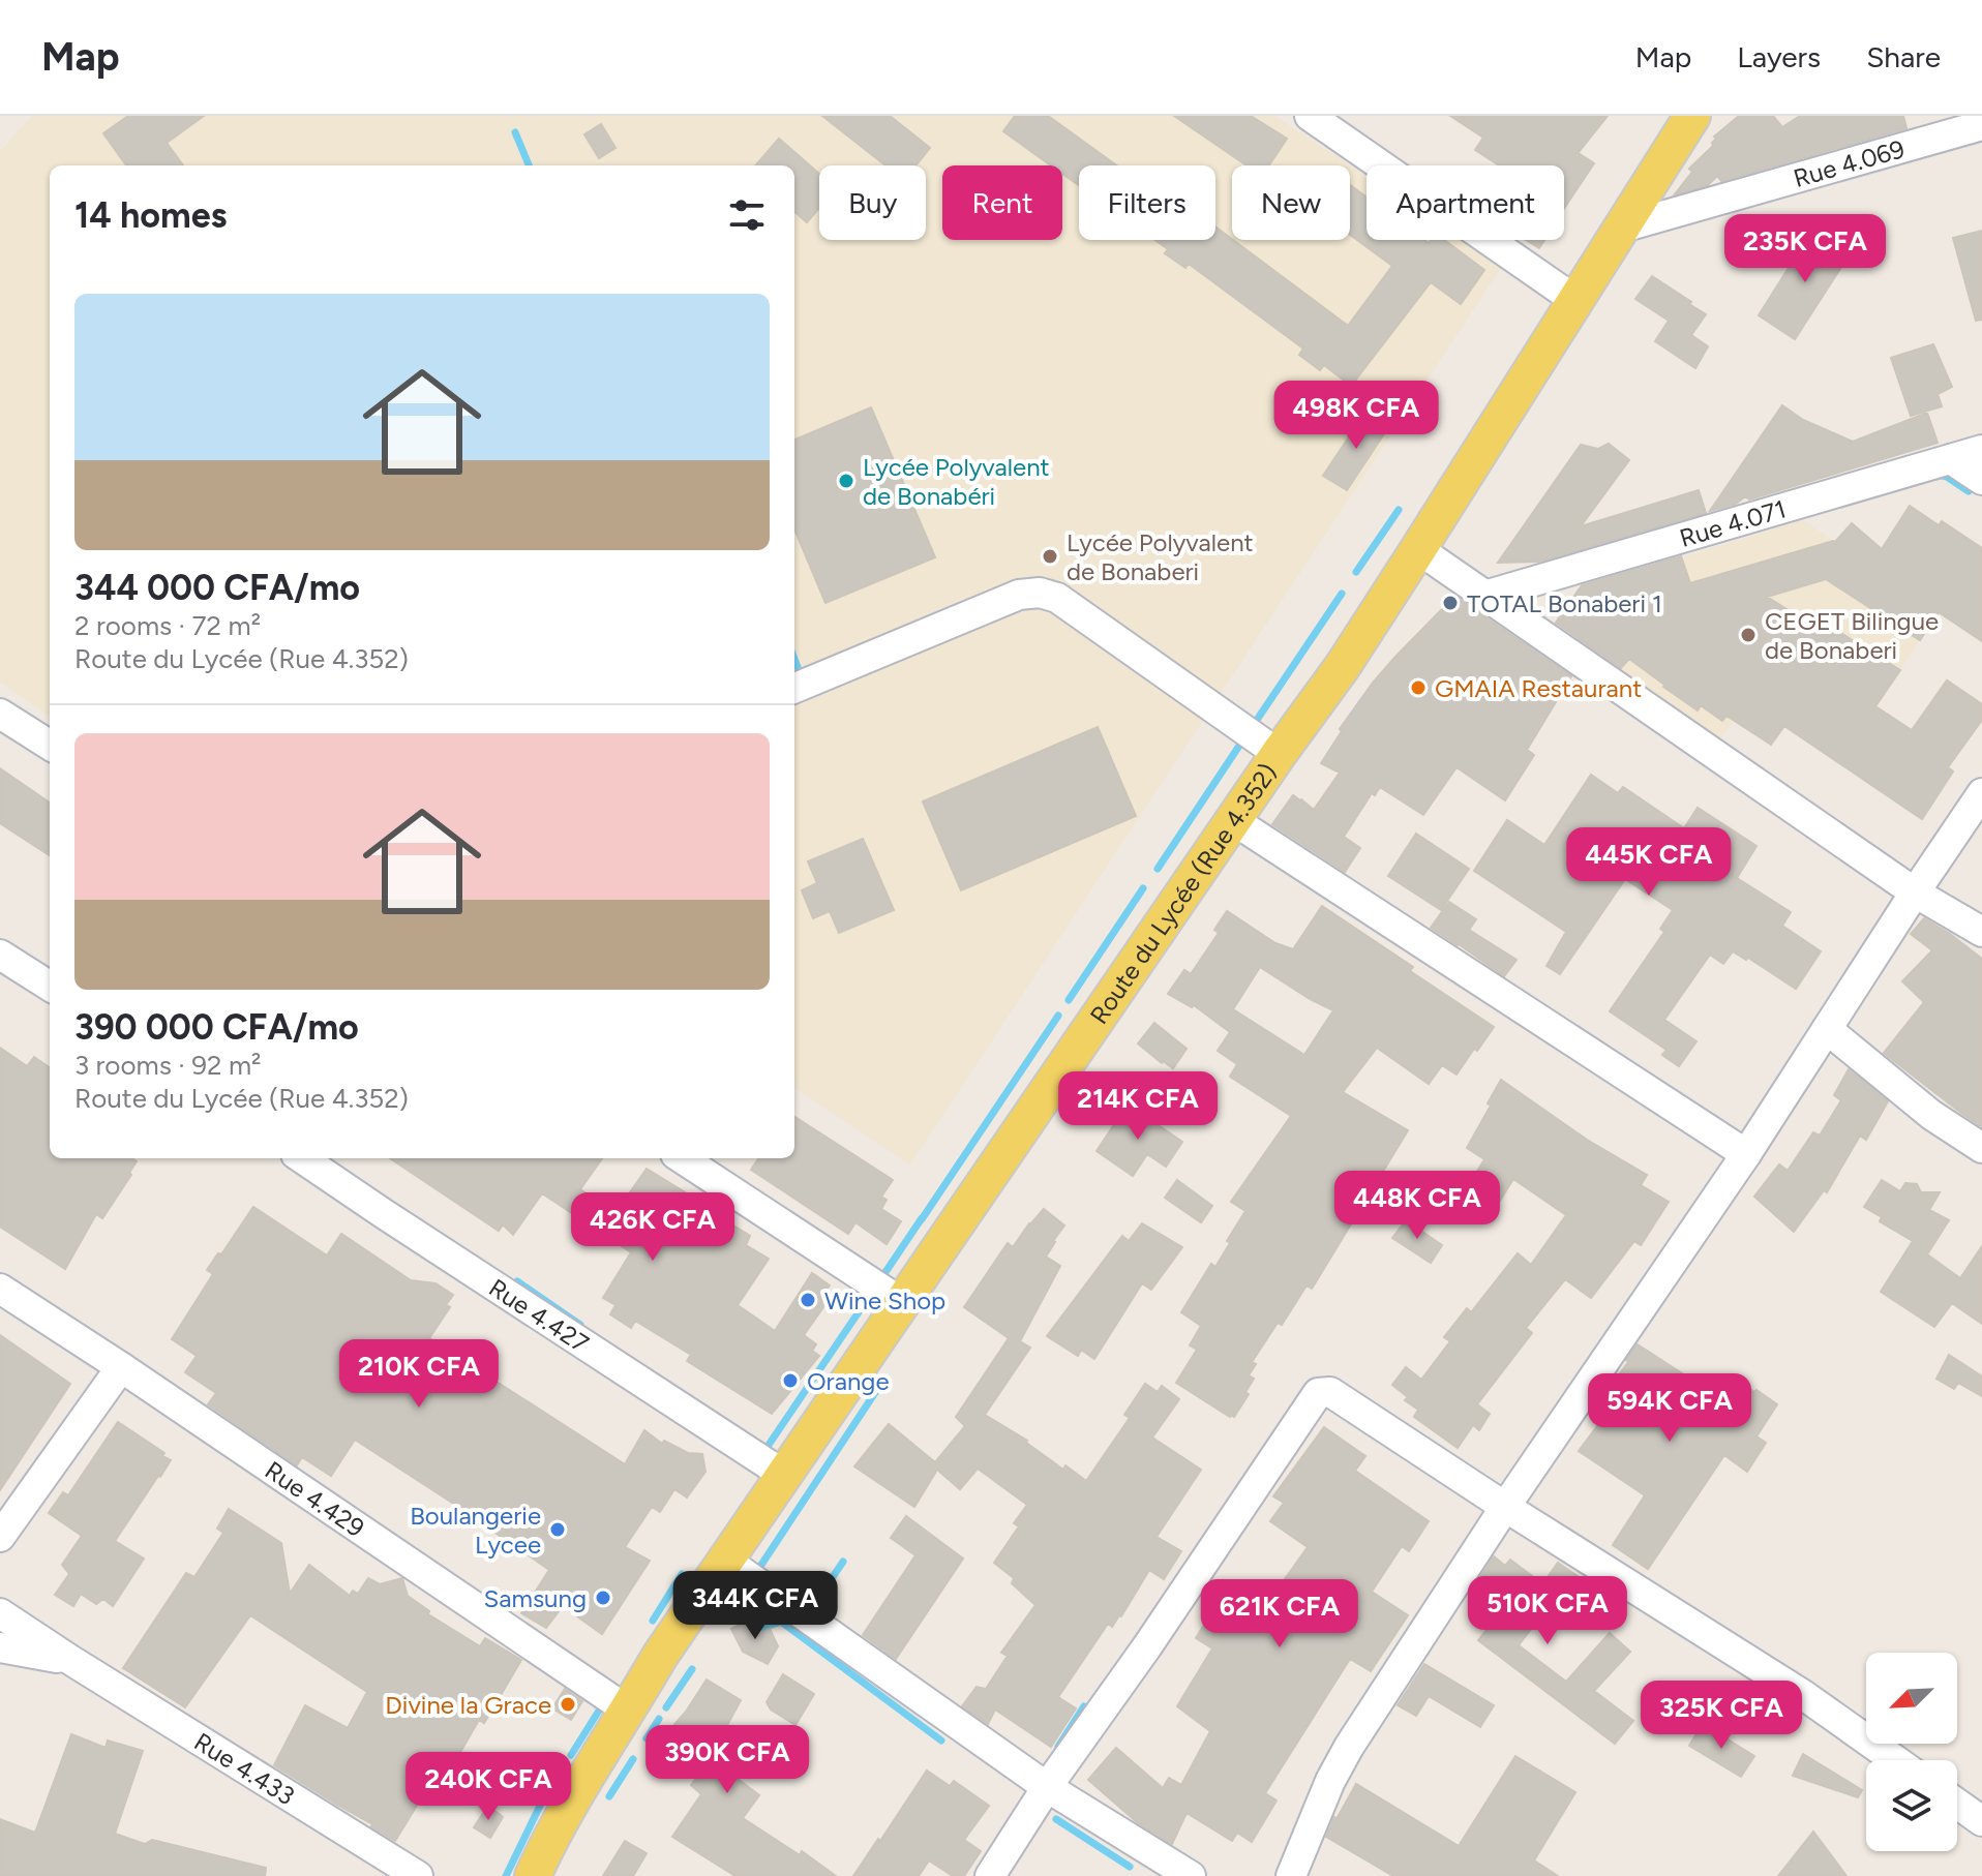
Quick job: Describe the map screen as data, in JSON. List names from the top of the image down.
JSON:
{
  "streets": {
    "main road": ["Route du Lycée (Rue 4.352)"],
    "street": [
      "Rue 4.069",
      "Rue 4.071",
      "Rue 4.427",
      "Rue 4.429",
      "Rue 4.433"
    ]
  },
  "crossings": [
    ["Rue 4.069", "Route du Lycée (Rue 4.352)"],
    ["Route du Lycée (Rue 4.352)", "Rue 4.427"],
    ["Route du Lycée (Rue 4.352)", "Rue 4.429"]
  ],
  "places": [
    "Lycée Polyvalent de Bonabéri",
    "Lycée Polyvalent de Bonaberi",
    "TOTAL Bonaberi 1",
    "CEGET Bilingue de Bonaberi",
    "GMAIA Restaurant",
    "Wine Shop",
    "Orange",
    "Boulangerie Lycee",
    "Samsung",
    "Divine la Grace"
  ],
  "north": "bottom left",
  "page": {
    "header": "Map",
    "nav": ["Map", "Layers", "Share"],
    "chip": [
      "Buy",
      "Rent",
      "Filters",
      "New",
      "Apartment"
    ],
    "heading": "14 homes",
    "price": [
      "235K CFA",
      "498K CFA",
      "445K CFA",
      "214K CFA",
      "448K CFA",
      "426K CFA",
      "210K CFA",
      "594K CFA",
      "344K CFA",
      "510K CFA",
      "621K CFA",
      "325K CFA",
      "390K CFA",
      "240K CFA"
    ],
    "list": [
      {
        "name": "344 000 CFA/mo",
        "note": "2 rooms · 72 m² · Route du Lycée (Rue 4.352)"
      },
      {
        "name": "390 000 CFA/mo",
        "note": "3 rooms · 92 m² · Route du Lycée (Rue 4.352)"
      }
    ]
  }
}
